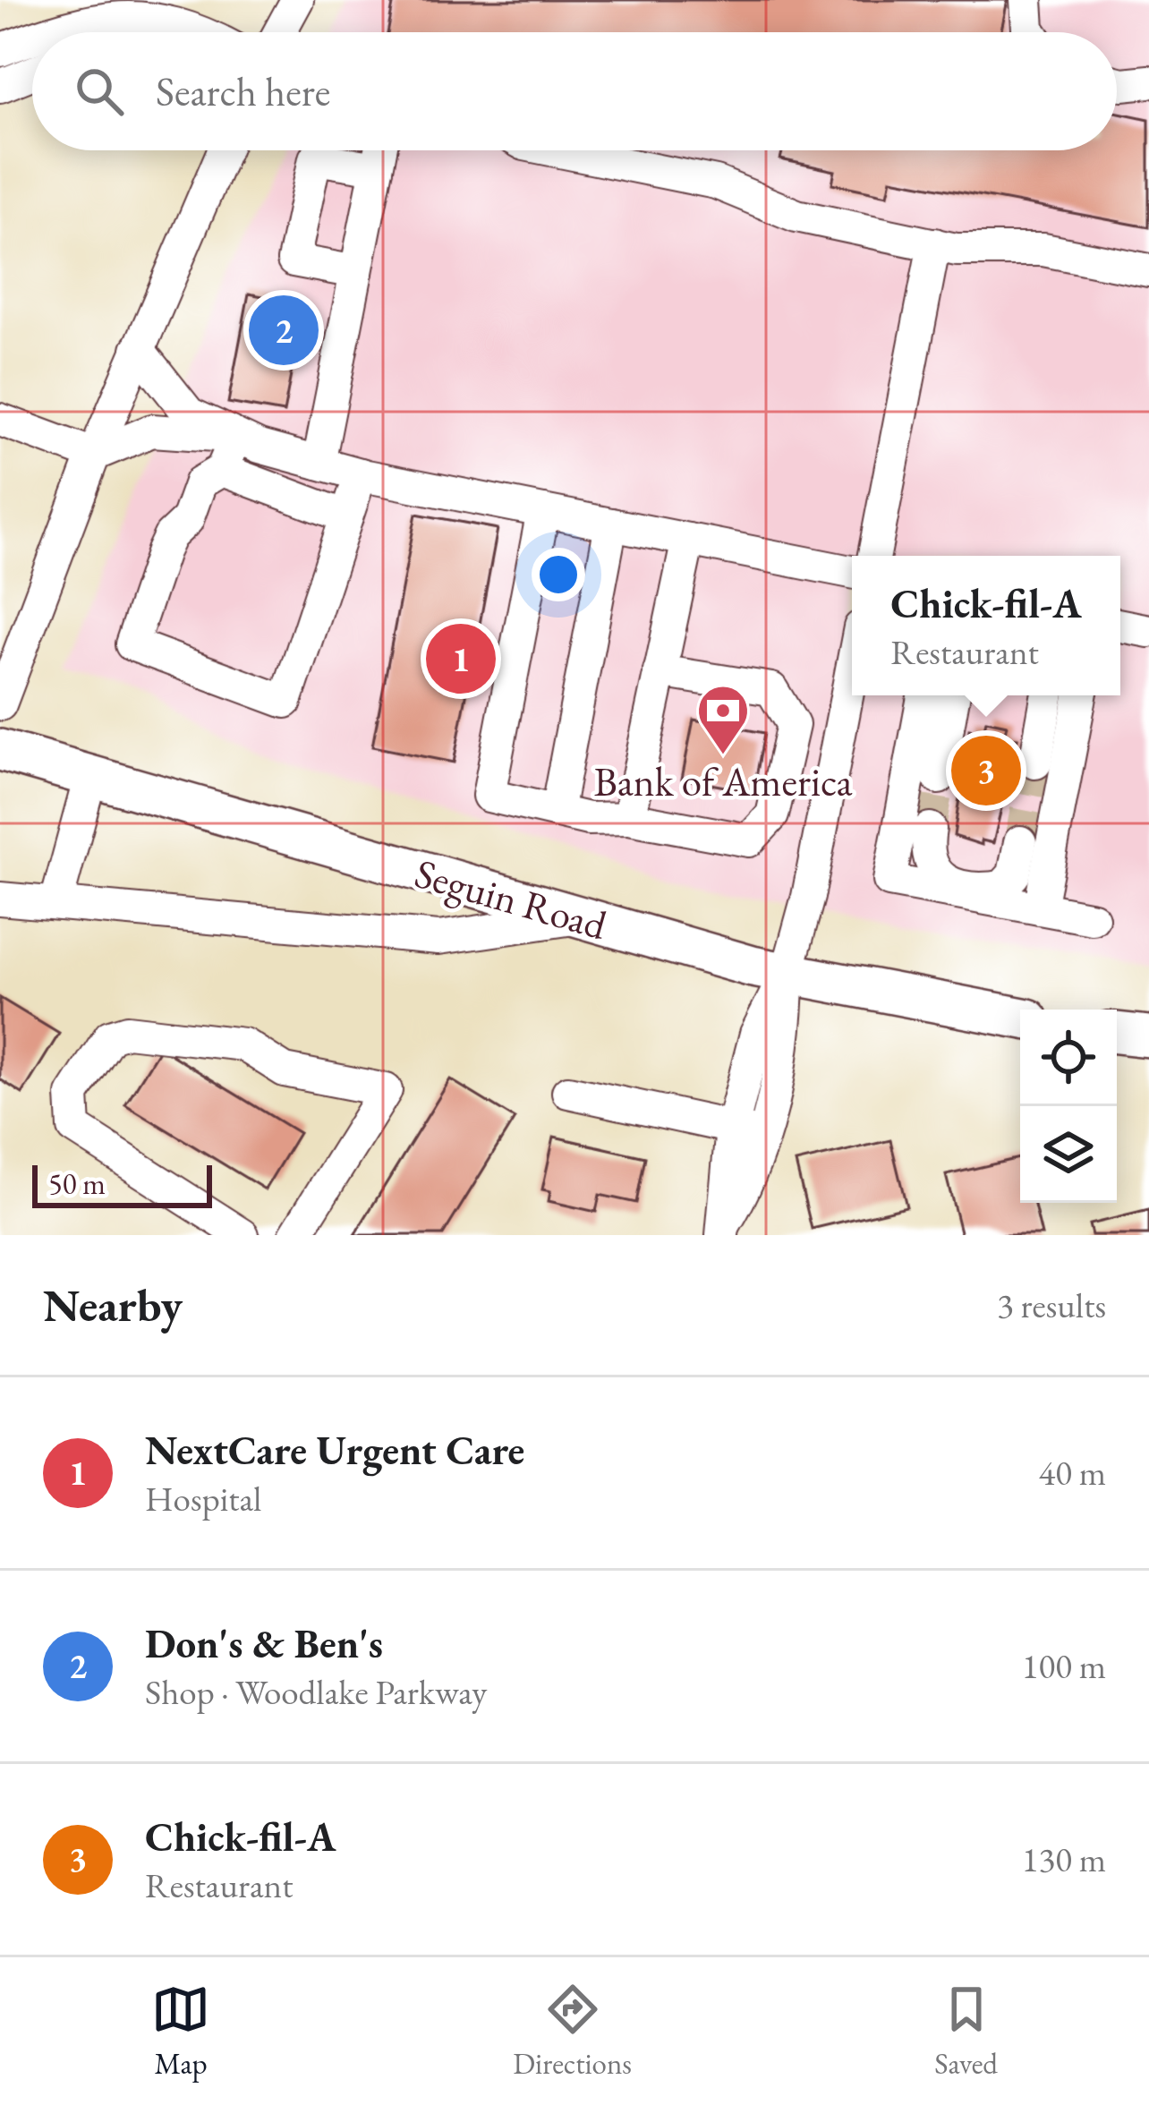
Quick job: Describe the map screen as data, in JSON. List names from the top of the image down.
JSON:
{
  "streets": {
    "main road": ["Seguin Road"]
  },
  "places": {
    "bank": ["Bank of America"]
  },
  "scale_bar": "50 m",
  "page": {
    "search": "Search here",
    "pins": ["2", "1", "3"],
    "popup": ["Chick-fil-A", "Restaurant"],
    "scale": "50 m",
    "heading": ["Nearby", "3 results"],
    "list": [
      {
        "mark": "1",
        "name": "NextCare Urgent Care",
        "note": "Hospital",
        "value": "40 m"
      },
      {
        "mark": "2",
        "name": "Don's & Ben's",
        "note": "Shop · Woodlake Parkway",
        "value": "100 m"
      },
      {
        "mark": "3",
        "name": "Chick-fil-A",
        "note": "Restaurant",
        "value": "130 m"
      }
    ],
    "nav": ["Map", "Directions", "Saved"]
  }
}
